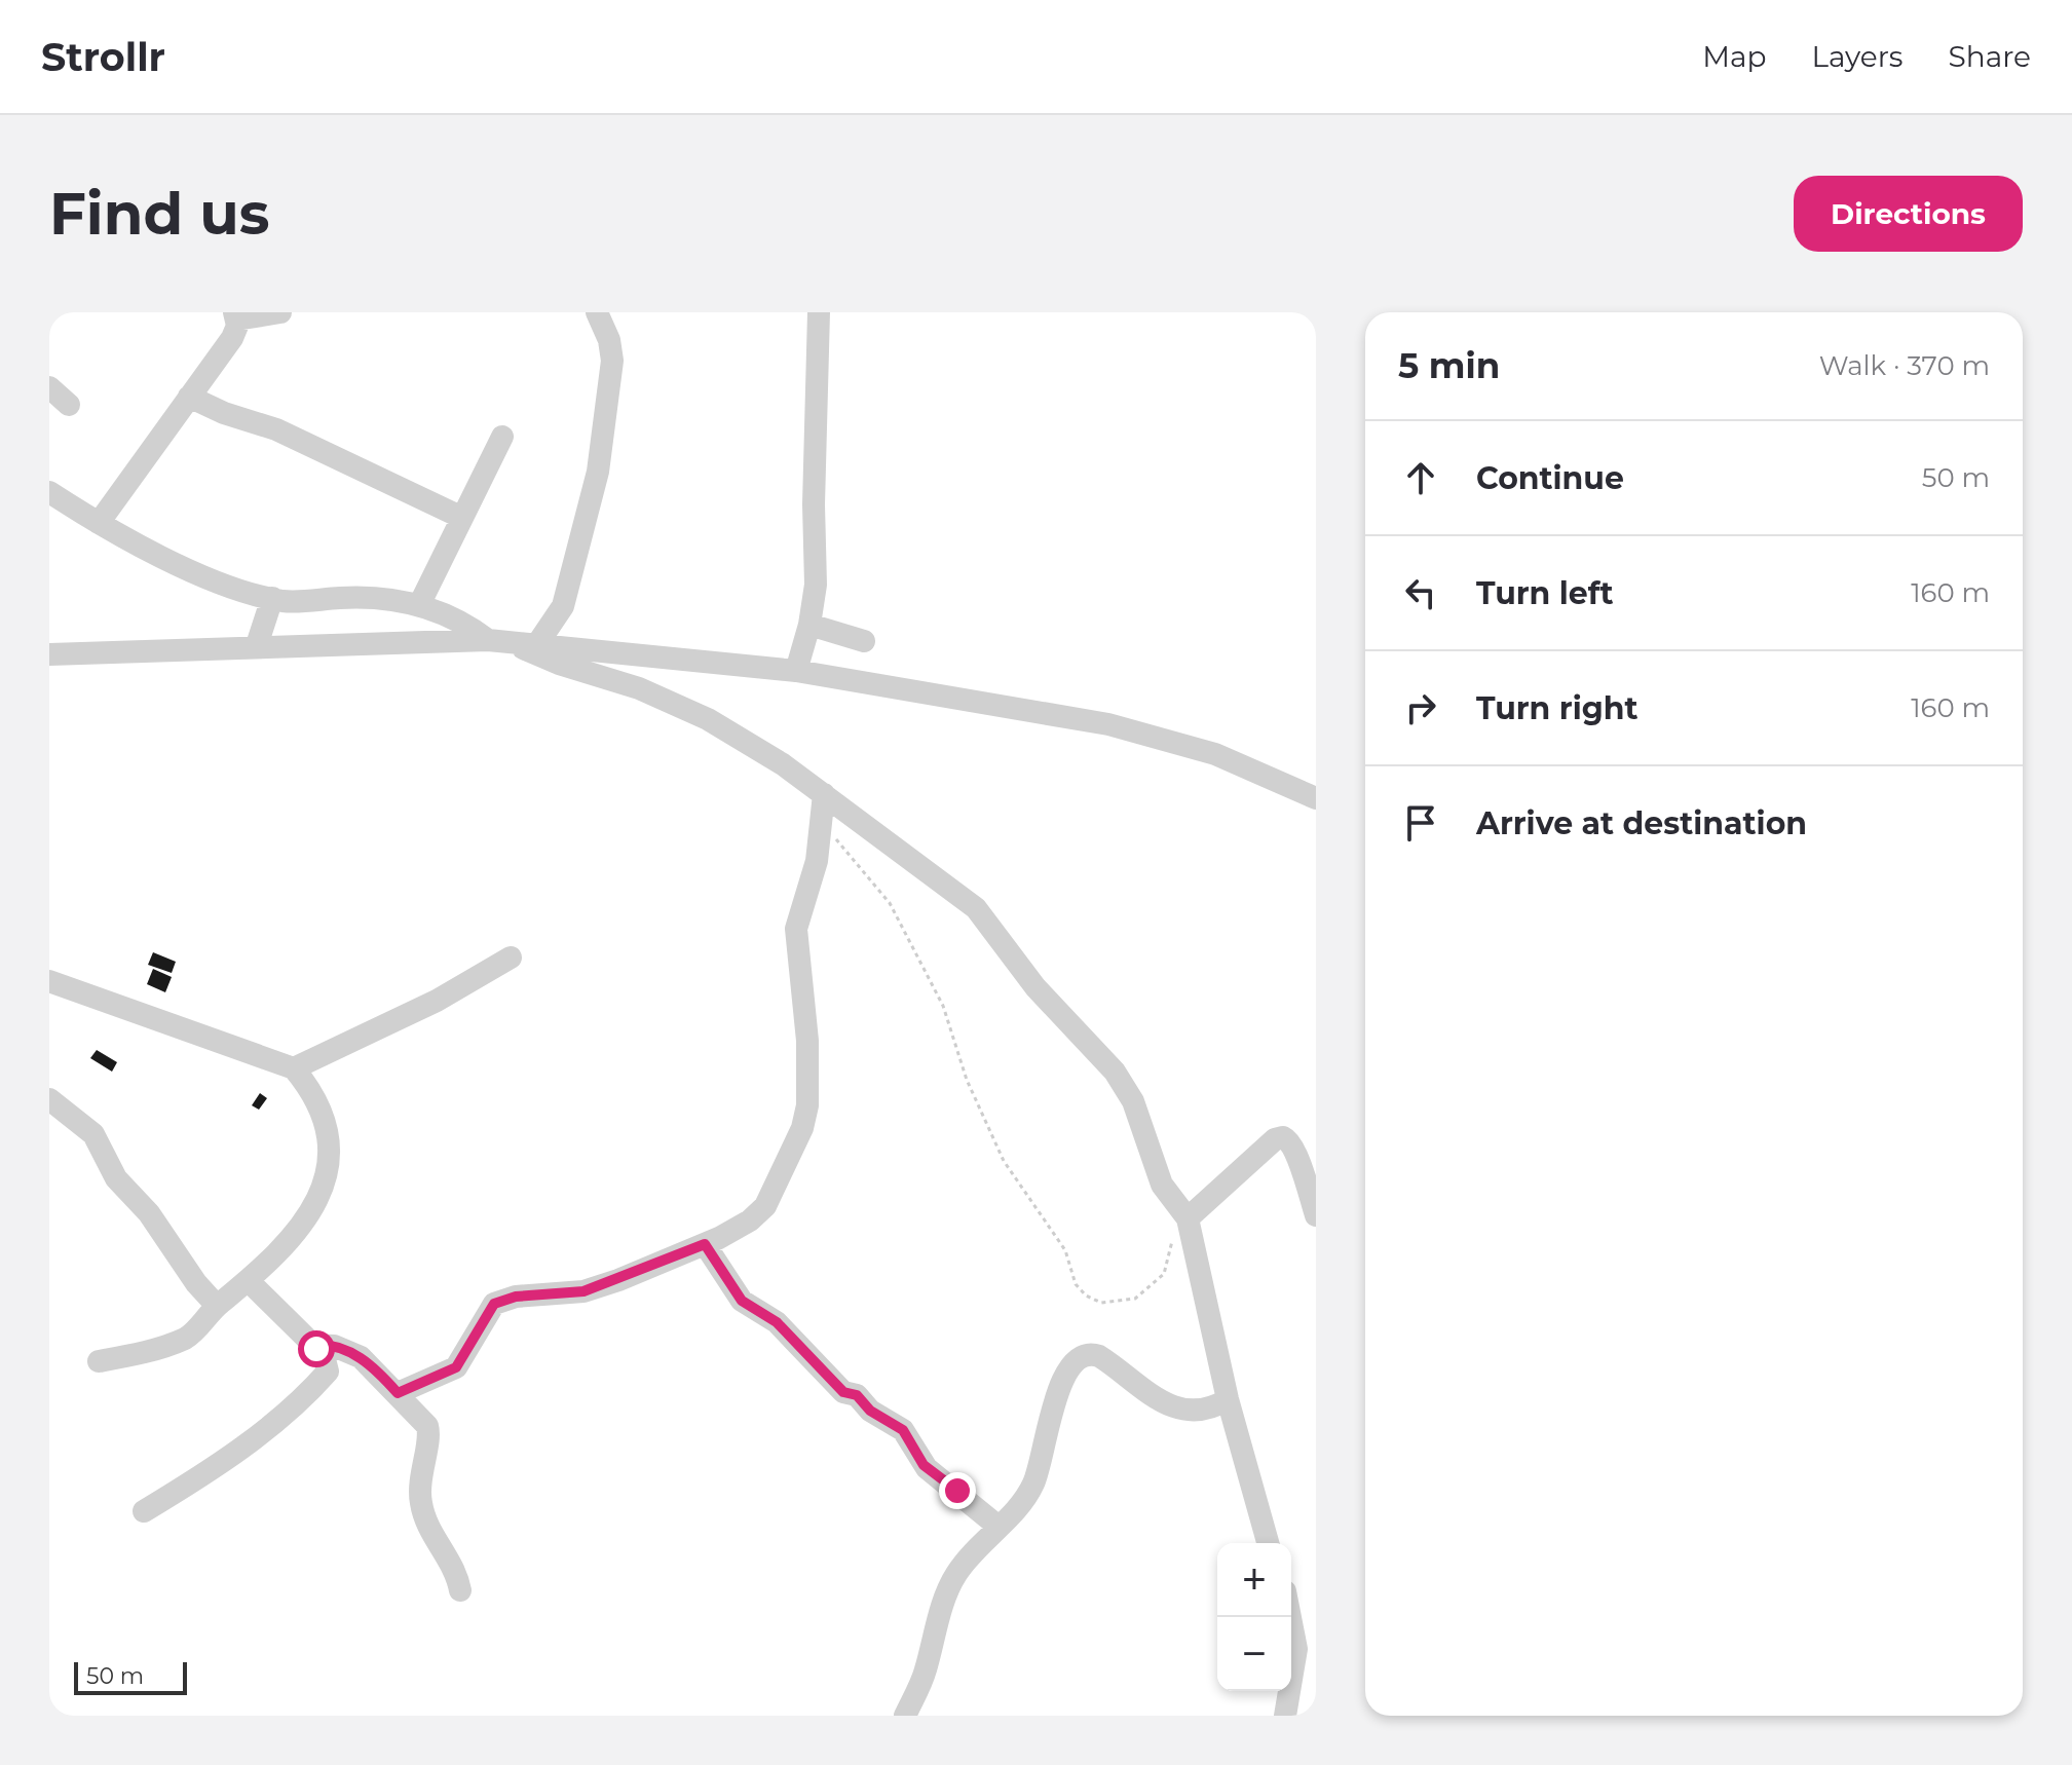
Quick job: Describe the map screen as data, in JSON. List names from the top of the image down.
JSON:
{
  "scale_bar": "50 m",
  "page": {
    "header": "Strollr",
    "nav": ["Map", "Layers", "Share"],
    "buttons": "Directions",
    "title": "Find us",
    "heading": ["5 min", "Walk · 370 m"],
    "list": [
      ["Continue", "50 m"],
      ["Turn left", "160 m"],
      ["Turn right", "160 m"],
      "Arrive at destination"
    ],
    "map_buttons": ["+", "−"],
    "scale": "50 m"
  }
}
